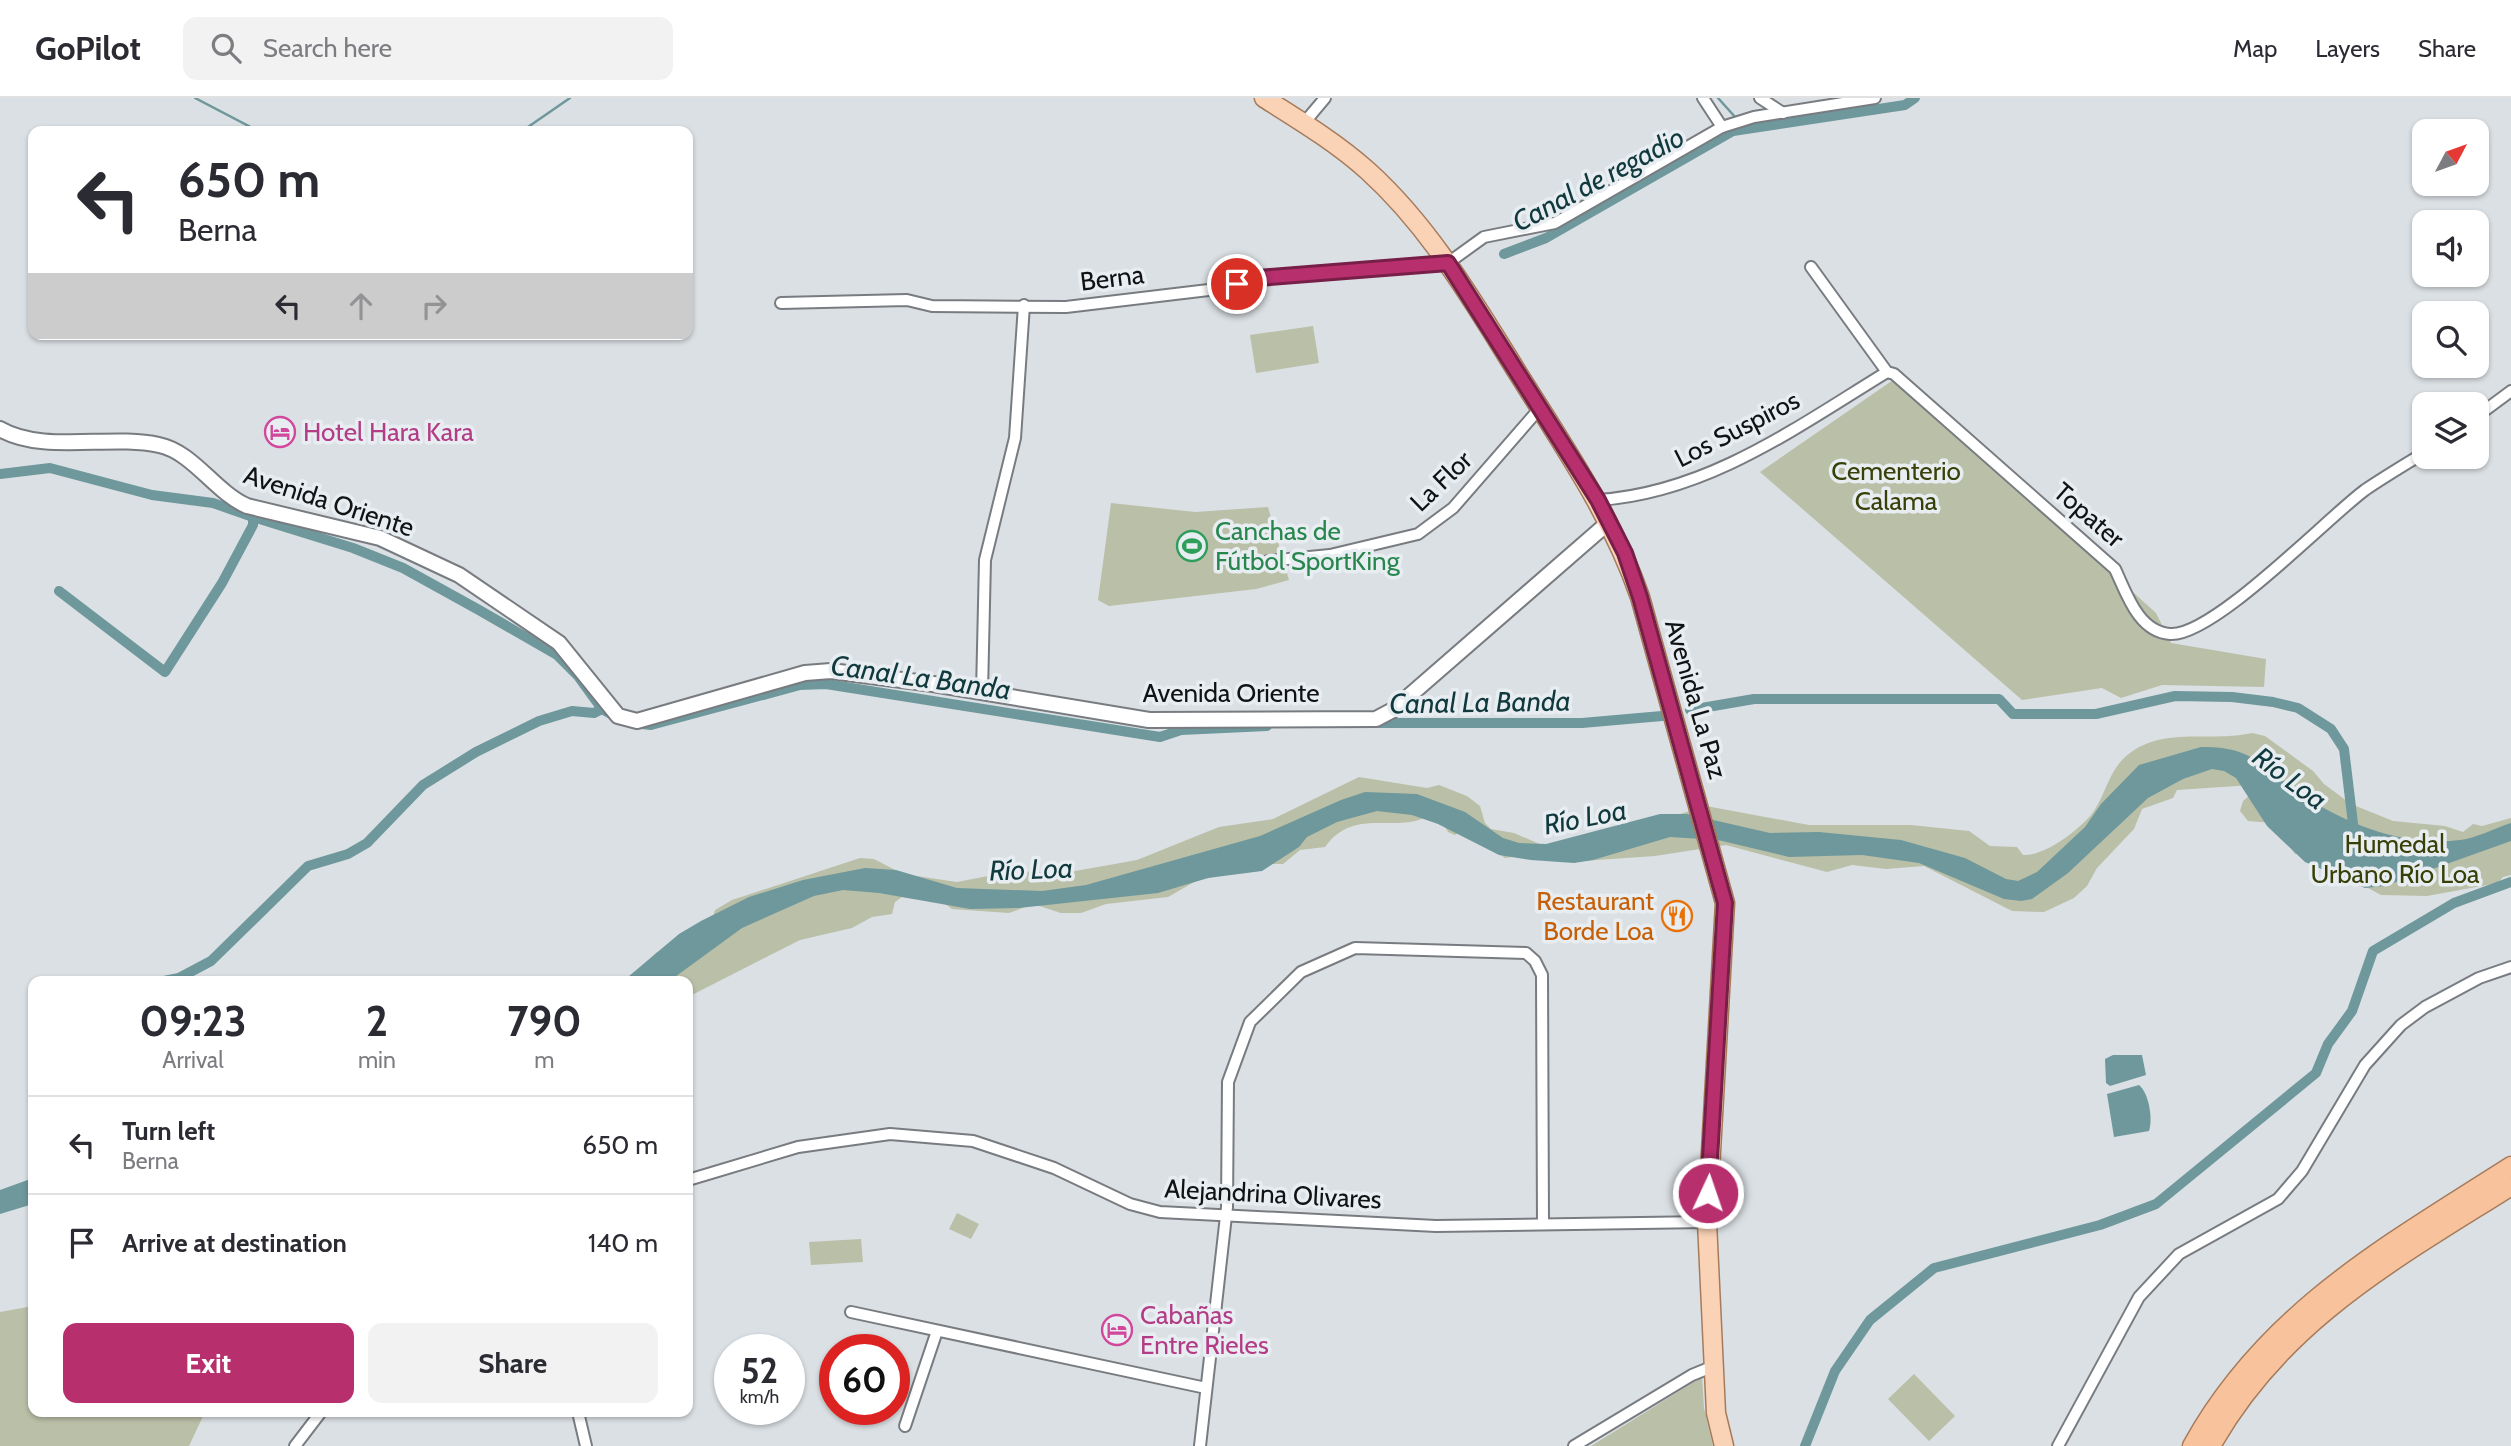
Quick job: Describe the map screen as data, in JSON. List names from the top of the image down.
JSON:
{
  "streets": {
    "main road": ["Avenida La Paz"],
    "street": [
      "Berna",
      "Los Suspiros",
      "La Flor",
      "Avenida Oriente",
      "Topater",
      "Alejandrina Olivares"
    ]
  },
  "crossings": [
    ["Berna", "Avenida La Paz"],
    ["Los Suspiros", "Topater"],
    ["Los Suspiros", "Avenida La Paz"],
    ["La Flor", "Avenida La Paz"],
    ["Avenida Oriente", "Avenida La Paz"],
    ["Avenida La Paz", "Alejandrina Olivares"]
  ],
  "water": ["Canal de regadio", "Canal La Banda", "Río Loa"],
  "parks": ["Cementerio Calama", "Humedal Urbano Río Loa"],
  "places": {
    "hotel": ["Hotel Hara Kara", "Cabañas Entre Rieles"],
    "sports": ["Canchas de Fútbol SportKing"],
    "restaurant": ["Restaurant Borde Loa"]
  },
  "north": "top right",
  "page": {
    "header": "GoPilot",
    "search": "Search here",
    "nav": ["Map", "Layers", "Share"],
    "turn": ["650 m", "Berna"],
    "eta": [
      "09:23",
      "Arrival",
      "2",
      "min",
      "790",
      "m"
    ],
    "list": [
      {
        "name": "Turn left",
        "note": "Berna",
        "value": "650 m"
      },
      {
        "name": "Arrive at destination",
        "value": "140 m"
      }
    ],
    "buttons": ["Exit", "Share"],
    "speed": "52 km/h",
    "limit": "60"
  }
}
